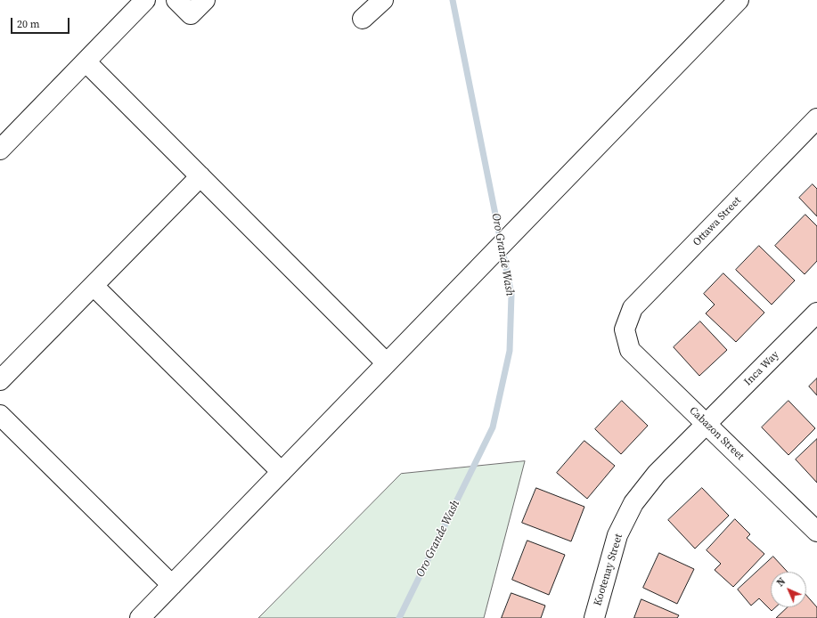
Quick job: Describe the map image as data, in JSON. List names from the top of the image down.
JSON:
{
  "streets": {
    "street": [
      "Ottawa Street",
      "Inca Way",
      "Cabazon Street",
      "Kootenay Street"
    ]
  },
  "crossings": [
    ["Ottawa Street", "Cabazon Street"],
    ["Inca Way", "Cabazon Street"],
    ["Inca Way", "Kootenay Street"],
    ["Cabazon Street", "Kootenay Street"]
  ],
  "water": ["Oro Grande Wash"],
  "scale_bar": "20 m",
  "north": "top left"
}
